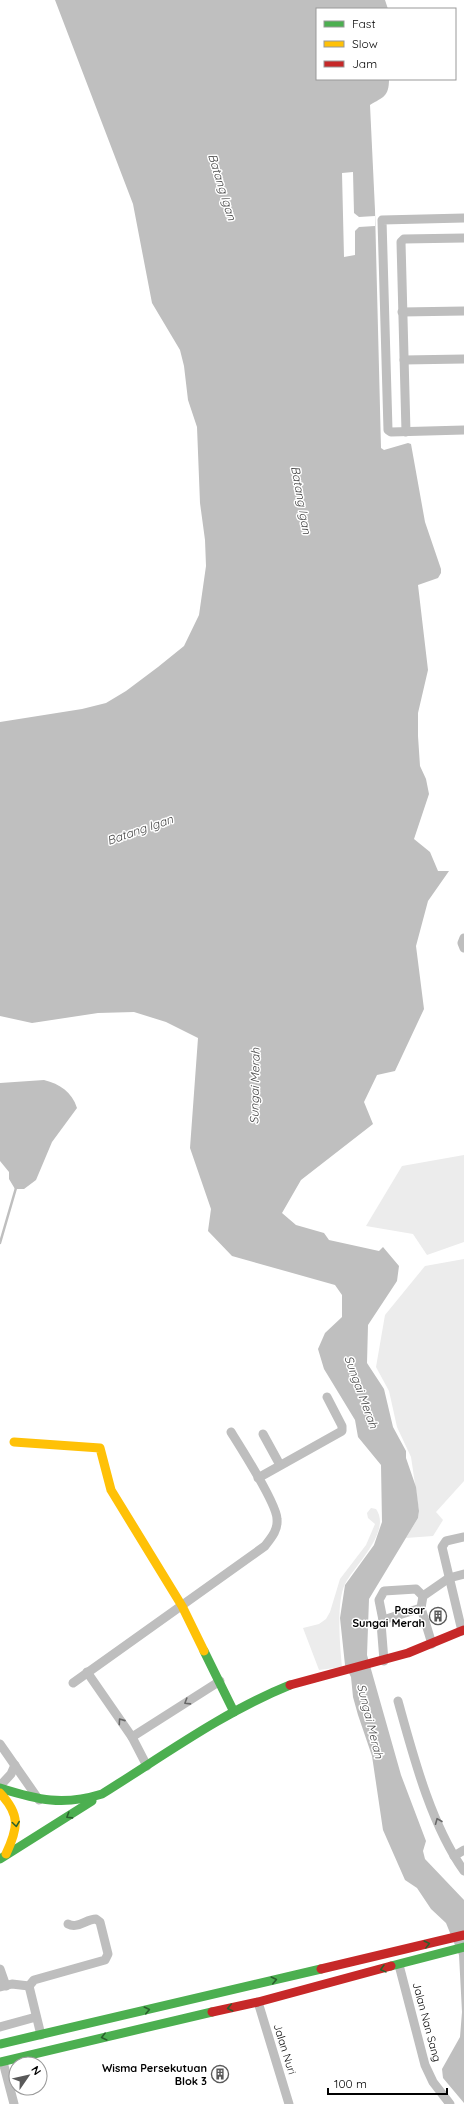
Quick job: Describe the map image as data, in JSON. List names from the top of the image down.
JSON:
{
  "streets": {
    "street": ["Jalan Nan Sang", "Jalan Nuri"]
  },
  "water": ["Batang Igan", "Sungai Merah"],
  "places": {
    "building": ["Pasar Sungai Merah", "Wisma Persekutuan Blok 3"]
  },
  "legend": ["Fast", "Slow", "Jam"],
  "scale_bar": "100 m",
  "north": "top right"
}
